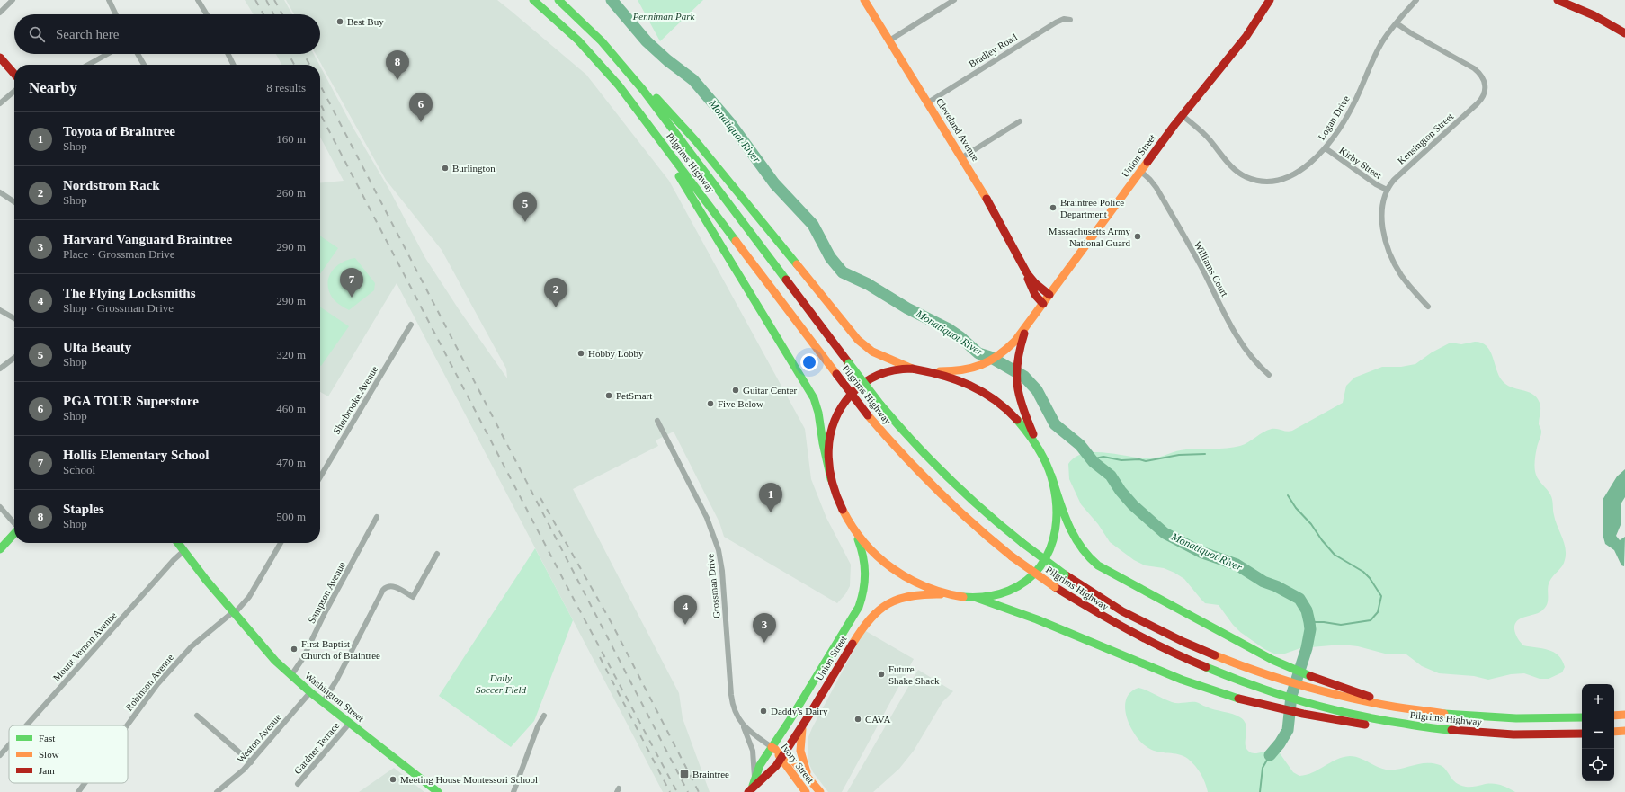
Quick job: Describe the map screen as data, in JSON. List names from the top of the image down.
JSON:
{
  "streets": {
    "main road": [
      "Cleveland Avenue",
      "Union Street",
      "Pilgrims Highway",
      "Washington Street",
      "Ivory Street"
    ],
    "street": [
      "Bradley Road",
      "Logan Drive",
      "Kensington Street",
      "Kirby Street",
      "Williams Court",
      "Sherbrooke Avenue",
      "Grossman Drive",
      "Sampson Avenue",
      "Mount Vernon Avenue",
      "Robinson Avenue",
      "Weston Avenue",
      "Gardner Terrace"
    ]
  },
  "crossings": [
    ["Bradley Road", "Cleveland Avenue"],
    ["Logan Drive", "Kensington Street"],
    ["Logan Drive", "Union Street"],
    ["Logan Drive", "Kirby Street"],
    ["Cleveland Avenue", "Union Street"],
    ["Kensington Street", "Kirby Street"],
    ["Union Street", "Williams Court"],
    ["Union Street", "Grossman Drive"],
    ["Union Street", "Ivory Street"],
    ["Grossman Drive", "Ivory Street"],
    ["Sampson Avenue", "Washington Street"],
    ["Mount Vernon Avenue", "Washington Street"],
    ["Robinson Avenue", "Washington Street"],
    ["Washington Street", "Weston Avenue"],
    ["Washington Street", "Gardner Terrace"]
  ],
  "water": ["Monatiquot River"],
  "parks": ["Penniman Park", "Daily Soccer Field"],
  "places": {
    "other": [
      "Best Buy",
      "Burlington",
      "Braintree Police Department",
      "Massachusetts Army National Guard",
      "Hobby Lobby",
      "Guitar Center",
      "PetSmart",
      "Five Below",
      "First Baptist Church of Braintree",
      "Future Shake Shack",
      "Daddy's Dairy",
      "CAVA",
      "Meeting House Montessori School"
    ],
    "transit": ["Braintree"]
  },
  "legend": ["Fast", "Slow", "Jam"],
  "page": {
    "search": "Search here",
    "pins": [
      "8",
      "6",
      "5",
      "7",
      "2",
      "1",
      "4",
      "3"
    ],
    "heading": ["Nearby", "8 results"],
    "list": [
      {
        "mark": "1",
        "name": "Toyota of Braintree",
        "note": "Shop",
        "value": "160 m"
      },
      {
        "mark": "2",
        "name": "Nordstrom Rack",
        "note": "Shop",
        "value": "260 m"
      },
      {
        "mark": "3",
        "name": "Harvard Vanguard Braintree",
        "note": "Place · Grossman Drive",
        "value": "290 m"
      },
      {
        "mark": "4",
        "name": "The Flying Locksmiths",
        "note": "Shop · Grossman Drive",
        "value": "290 m"
      },
      {
        "mark": "5",
        "name": "Ulta Beauty",
        "note": "Shop",
        "value": "320 m"
      },
      {
        "mark": "6",
        "name": "PGA TOUR Superstore",
        "note": "Shop",
        "value": "460 m"
      },
      {
        "mark": "7",
        "name": "Hollis Elementary School",
        "note": "School",
        "value": "470 m"
      },
      {
        "mark": "8",
        "name": "Staples",
        "note": "Shop",
        "value": "500 m"
      }
    ],
    "map_buttons": ["+", "−"]
  }
}
